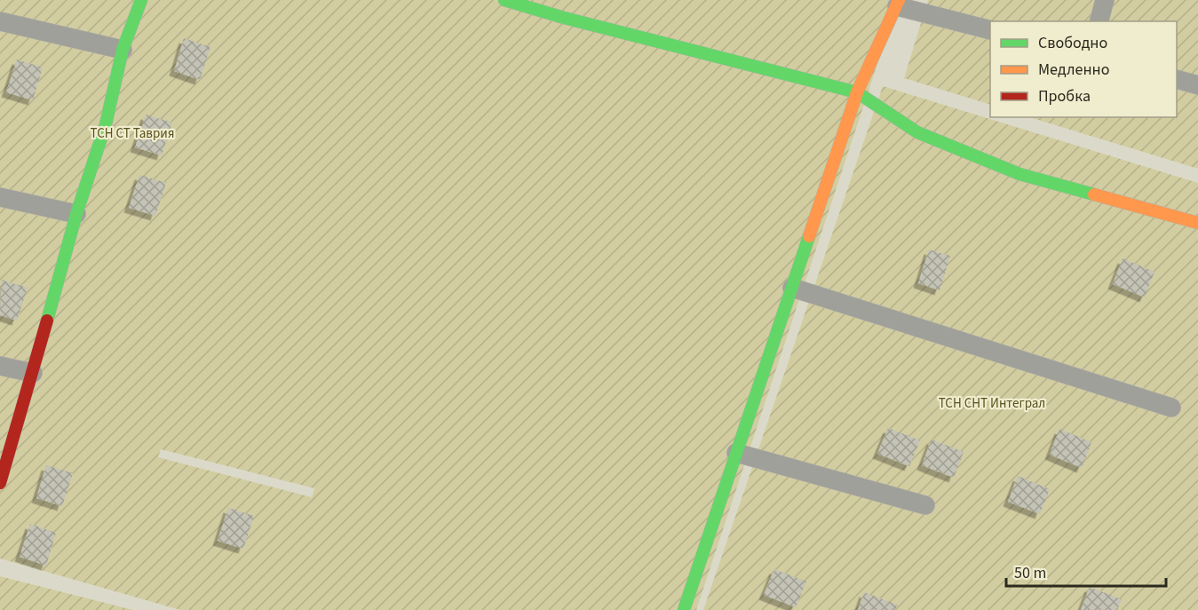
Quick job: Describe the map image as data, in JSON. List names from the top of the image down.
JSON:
{
  "parks": ["ТСН СТ Таврия", "ТСН СНТ Интеграл"],
  "legend": ["Свободно", "Медленно", "Пробка"],
  "scale_bar": "50 m"
}
